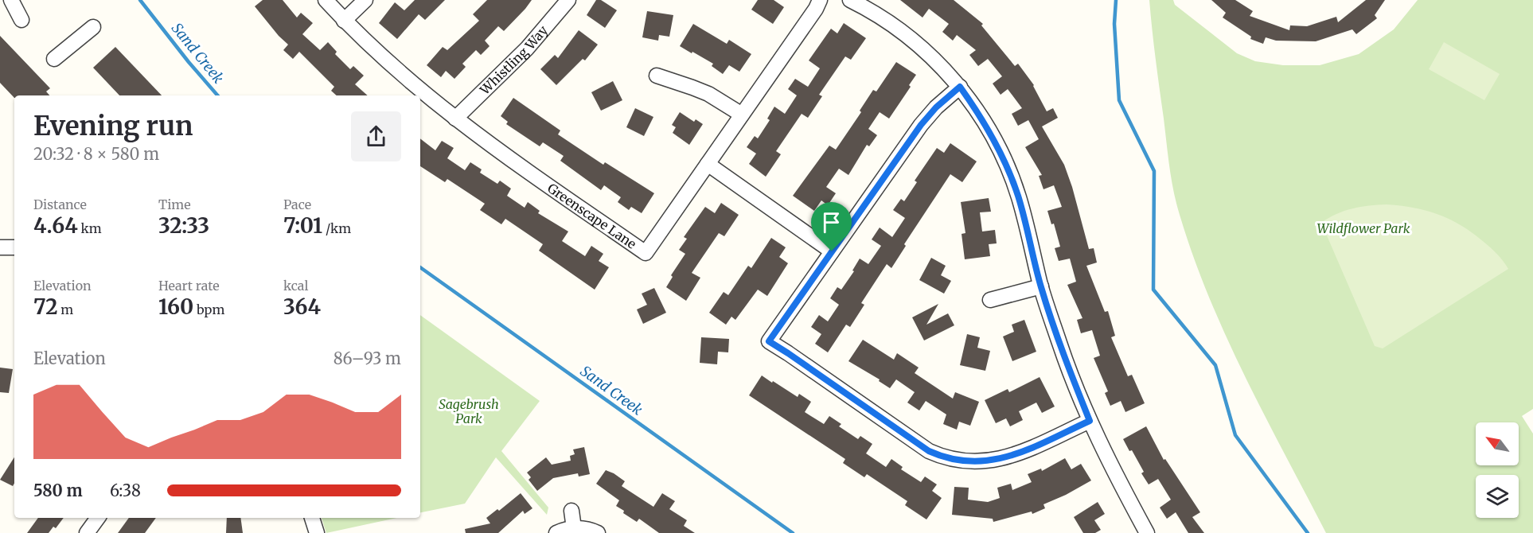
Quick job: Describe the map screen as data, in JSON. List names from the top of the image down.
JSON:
{
  "streets": {
    "street": ["Whistling Way", "Greenscape Lane"]
  },
  "crossings": [
    ["Whistling Way", "Greenscape Lane"]
  ],
  "water": ["Sand Creek"],
  "parks": ["Wildflower Park", "Sagebrush Park"],
  "north": "top left",
  "page": {
    "heading": ["Evening run", "20:32 · 8 × 580 m"],
    "stats": [
      ["Distance", "4.64 km"],
      ["Time", "32:33"],
      ["Pace", "7:01 /km"],
      ["Elevation", "72 m"],
      ["Heart rate", "160 bpm"],
      ["kcal", "364"]
    ],
    "chart": ["Elevation", "86–93 m"],
    "list": [
      {
        "name": "580 m",
        "note": "6:38"
      }
    ]
  }
}
